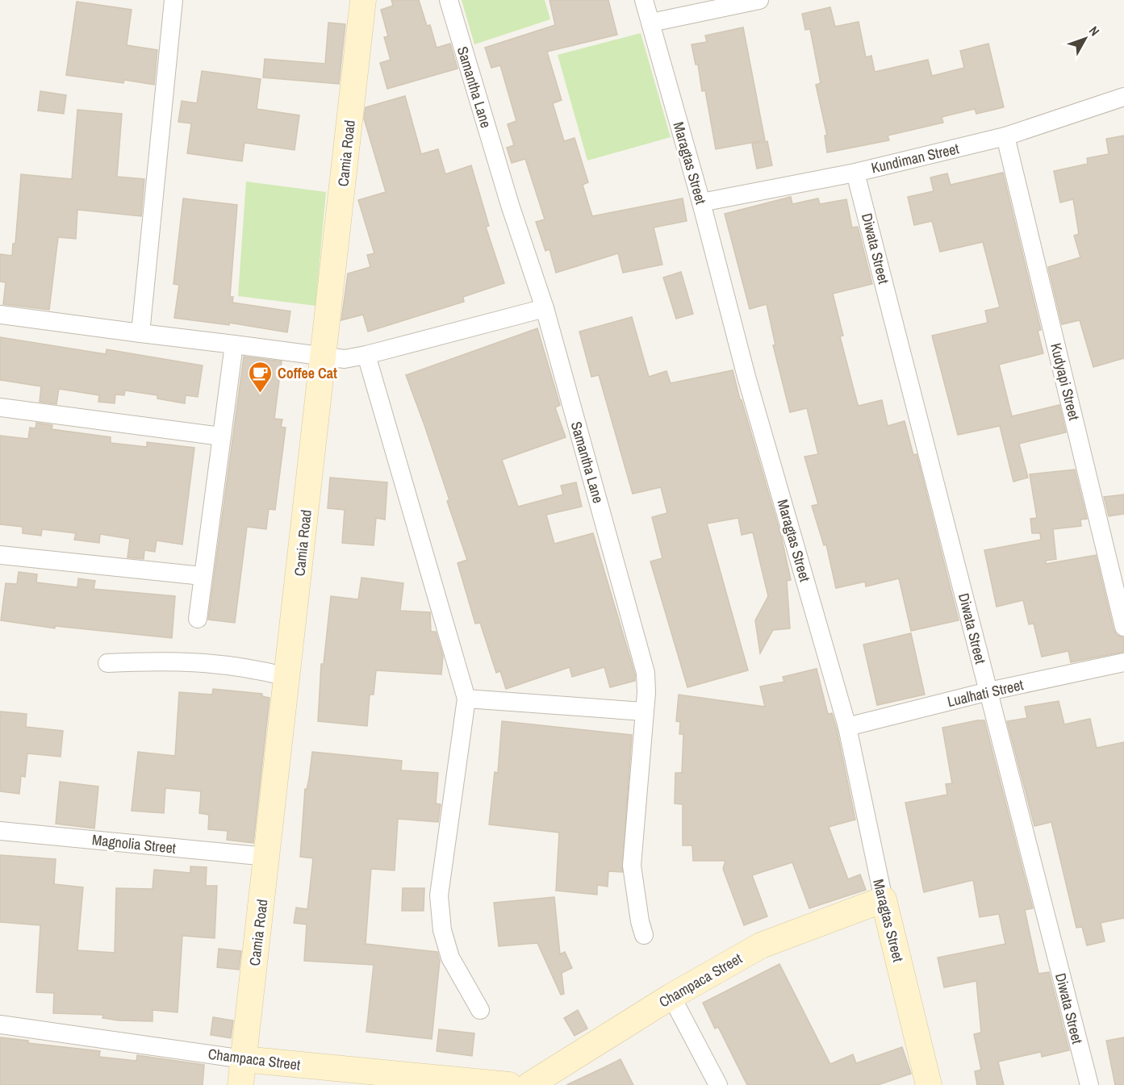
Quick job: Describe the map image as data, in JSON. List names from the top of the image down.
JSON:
{
  "streets": {
    "street": [
      "Samantha Lane",
      "Camia Road",
      "Kundiman Street",
      "Maragtas Street",
      "Diwata Street",
      "Kudyapi Street",
      "Lualhati Street",
      "Magnolia Street",
      "Champaca Street"
    ]
  },
  "crossings": [
    ["Camia Road", "Magnolia Street"],
    ["Camia Road", "Champaca Street"],
    ["Kundiman Street", "Maragtas Street"],
    ["Kundiman Street", "Diwata Street"],
    ["Kundiman Street", "Kudyapi Street"],
    ["Maragtas Street", "Lualhati Street"],
    ["Maragtas Street", "Champaca Street"],
    ["Diwata Street", "Lualhati Street"]
  ],
  "places": {
    "cafe": ["Coffee Cat"]
  },
  "north": "top right"
}
